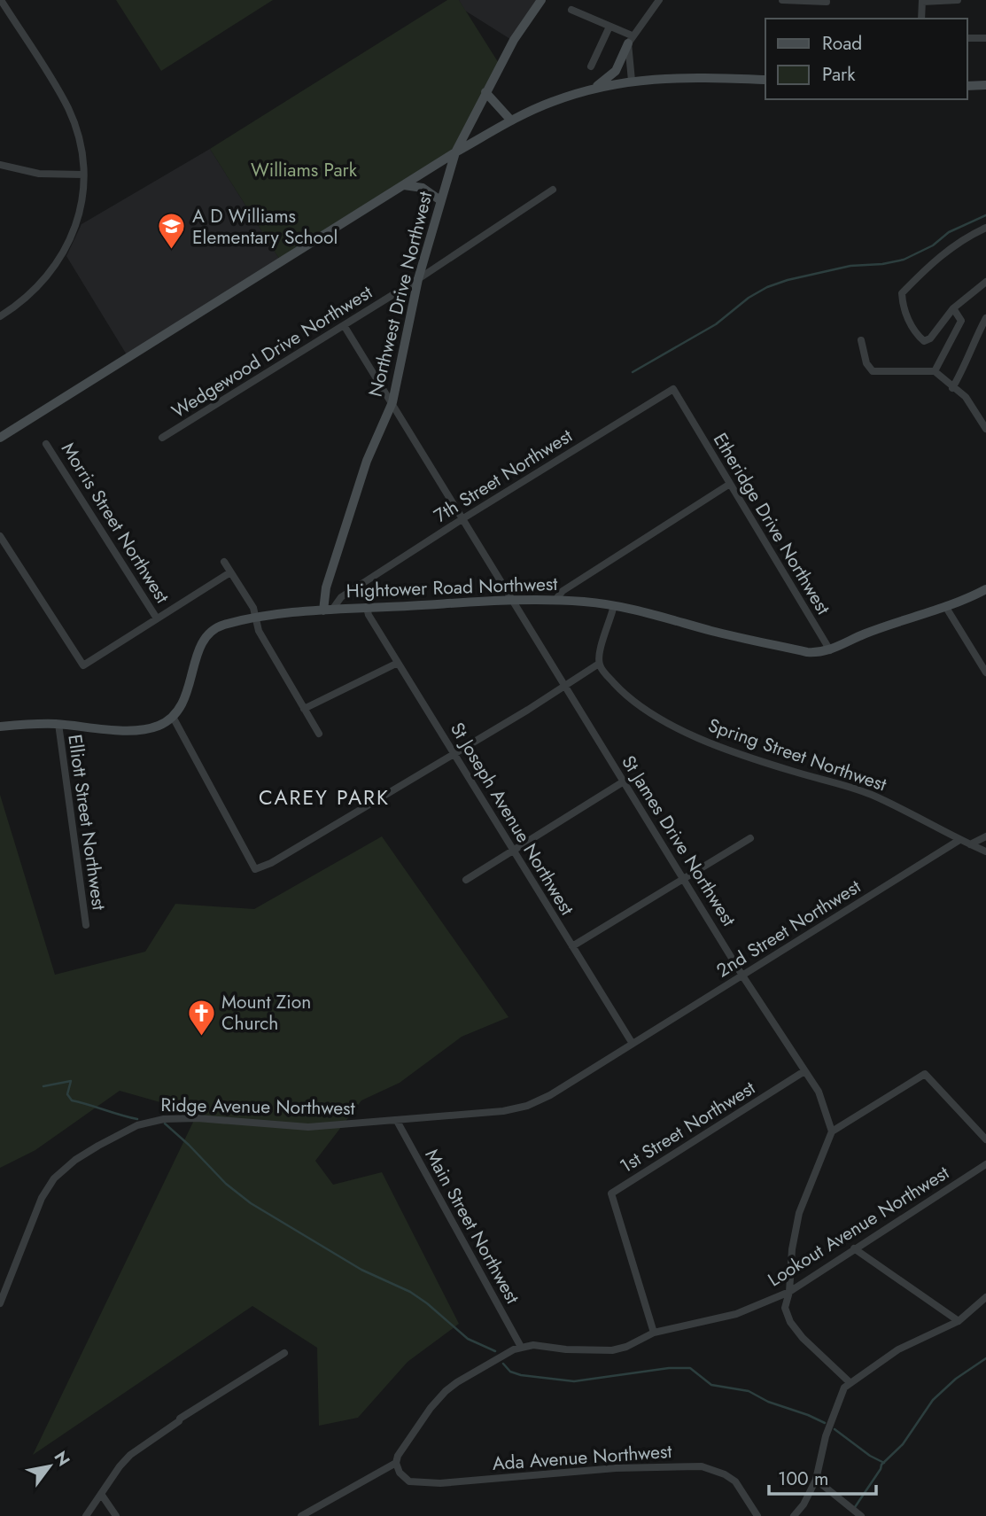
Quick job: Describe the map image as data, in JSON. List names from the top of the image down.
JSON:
{
  "streets": {
    "street": [
      "Northwest Drive Northwest",
      "Wedgewood Drive Northwest",
      "7th Street Northwest",
      "Morris Street Northwest",
      "Etheridge Drive Northwest",
      "Hightower Road Northwest",
      "Spring Street Northwest",
      "St Joseph Avenue Northwest",
      "Elliott Street Northwest",
      "St James Drive Northwest",
      "2nd Street Northwest",
      "Ridge Avenue Northwest",
      "1st Street Northwest",
      "Main Street Northwest",
      "Lookout Avenue Northwest",
      "Ada Avenue Northwest"
    ]
  },
  "crossings": [
    ["Northwest Drive Northwest", "Wedgewood Drive Northwest"],
    ["Northwest Drive Northwest", "7th Street Northwest"],
    ["Northwest Drive Northwest", "Hightower Road Northwest"],
    ["Northwest Drive Northwest", "St James Drive Northwest"],
    ["Wedgewood Drive Northwest", "St James Drive Northwest"],
    ["7th Street Northwest", "Etheridge Drive Northwest"],
    ["7th Street Northwest", "Hightower Road Northwest"],
    ["7th Street Northwest", "St James Drive Northwest"],
    ["Etheridge Drive Northwest", "Hightower Road Northwest"],
    ["Hightower Road Northwest", "St Joseph Avenue Northwest"],
    ["Hightower Road Northwest", "St James Drive Northwest"],
    ["Spring Street Northwest", "2nd Street Northwest"],
    ["St Joseph Avenue Northwest", "2nd Street Northwest"],
    ["St Joseph Avenue Northwest", "Ridge Avenue Northwest"],
    ["St James Drive Northwest", "2nd Street Northwest"],
    ["St James Drive Northwest", "1st Street Northwest"],
    ["2nd Street Northwest", "Ridge Avenue Northwest"],
    ["Ridge Avenue Northwest", "Main Street Northwest"],
    ["1st Street Northwest", "Lookout Avenue Northwest"],
    ["Main Street Northwest", "Lookout Avenue Northwest"]
  ],
  "districts": ["CAREY PARK"],
  "parks": ["Williams Park"],
  "places": {
    "school or university": ["A D Williams Elementary School"],
    "church": ["Mount Zion Church"]
  },
  "legend": ["Road", "Park"],
  "scale_bar": "100 m",
  "north": "top right"
}
